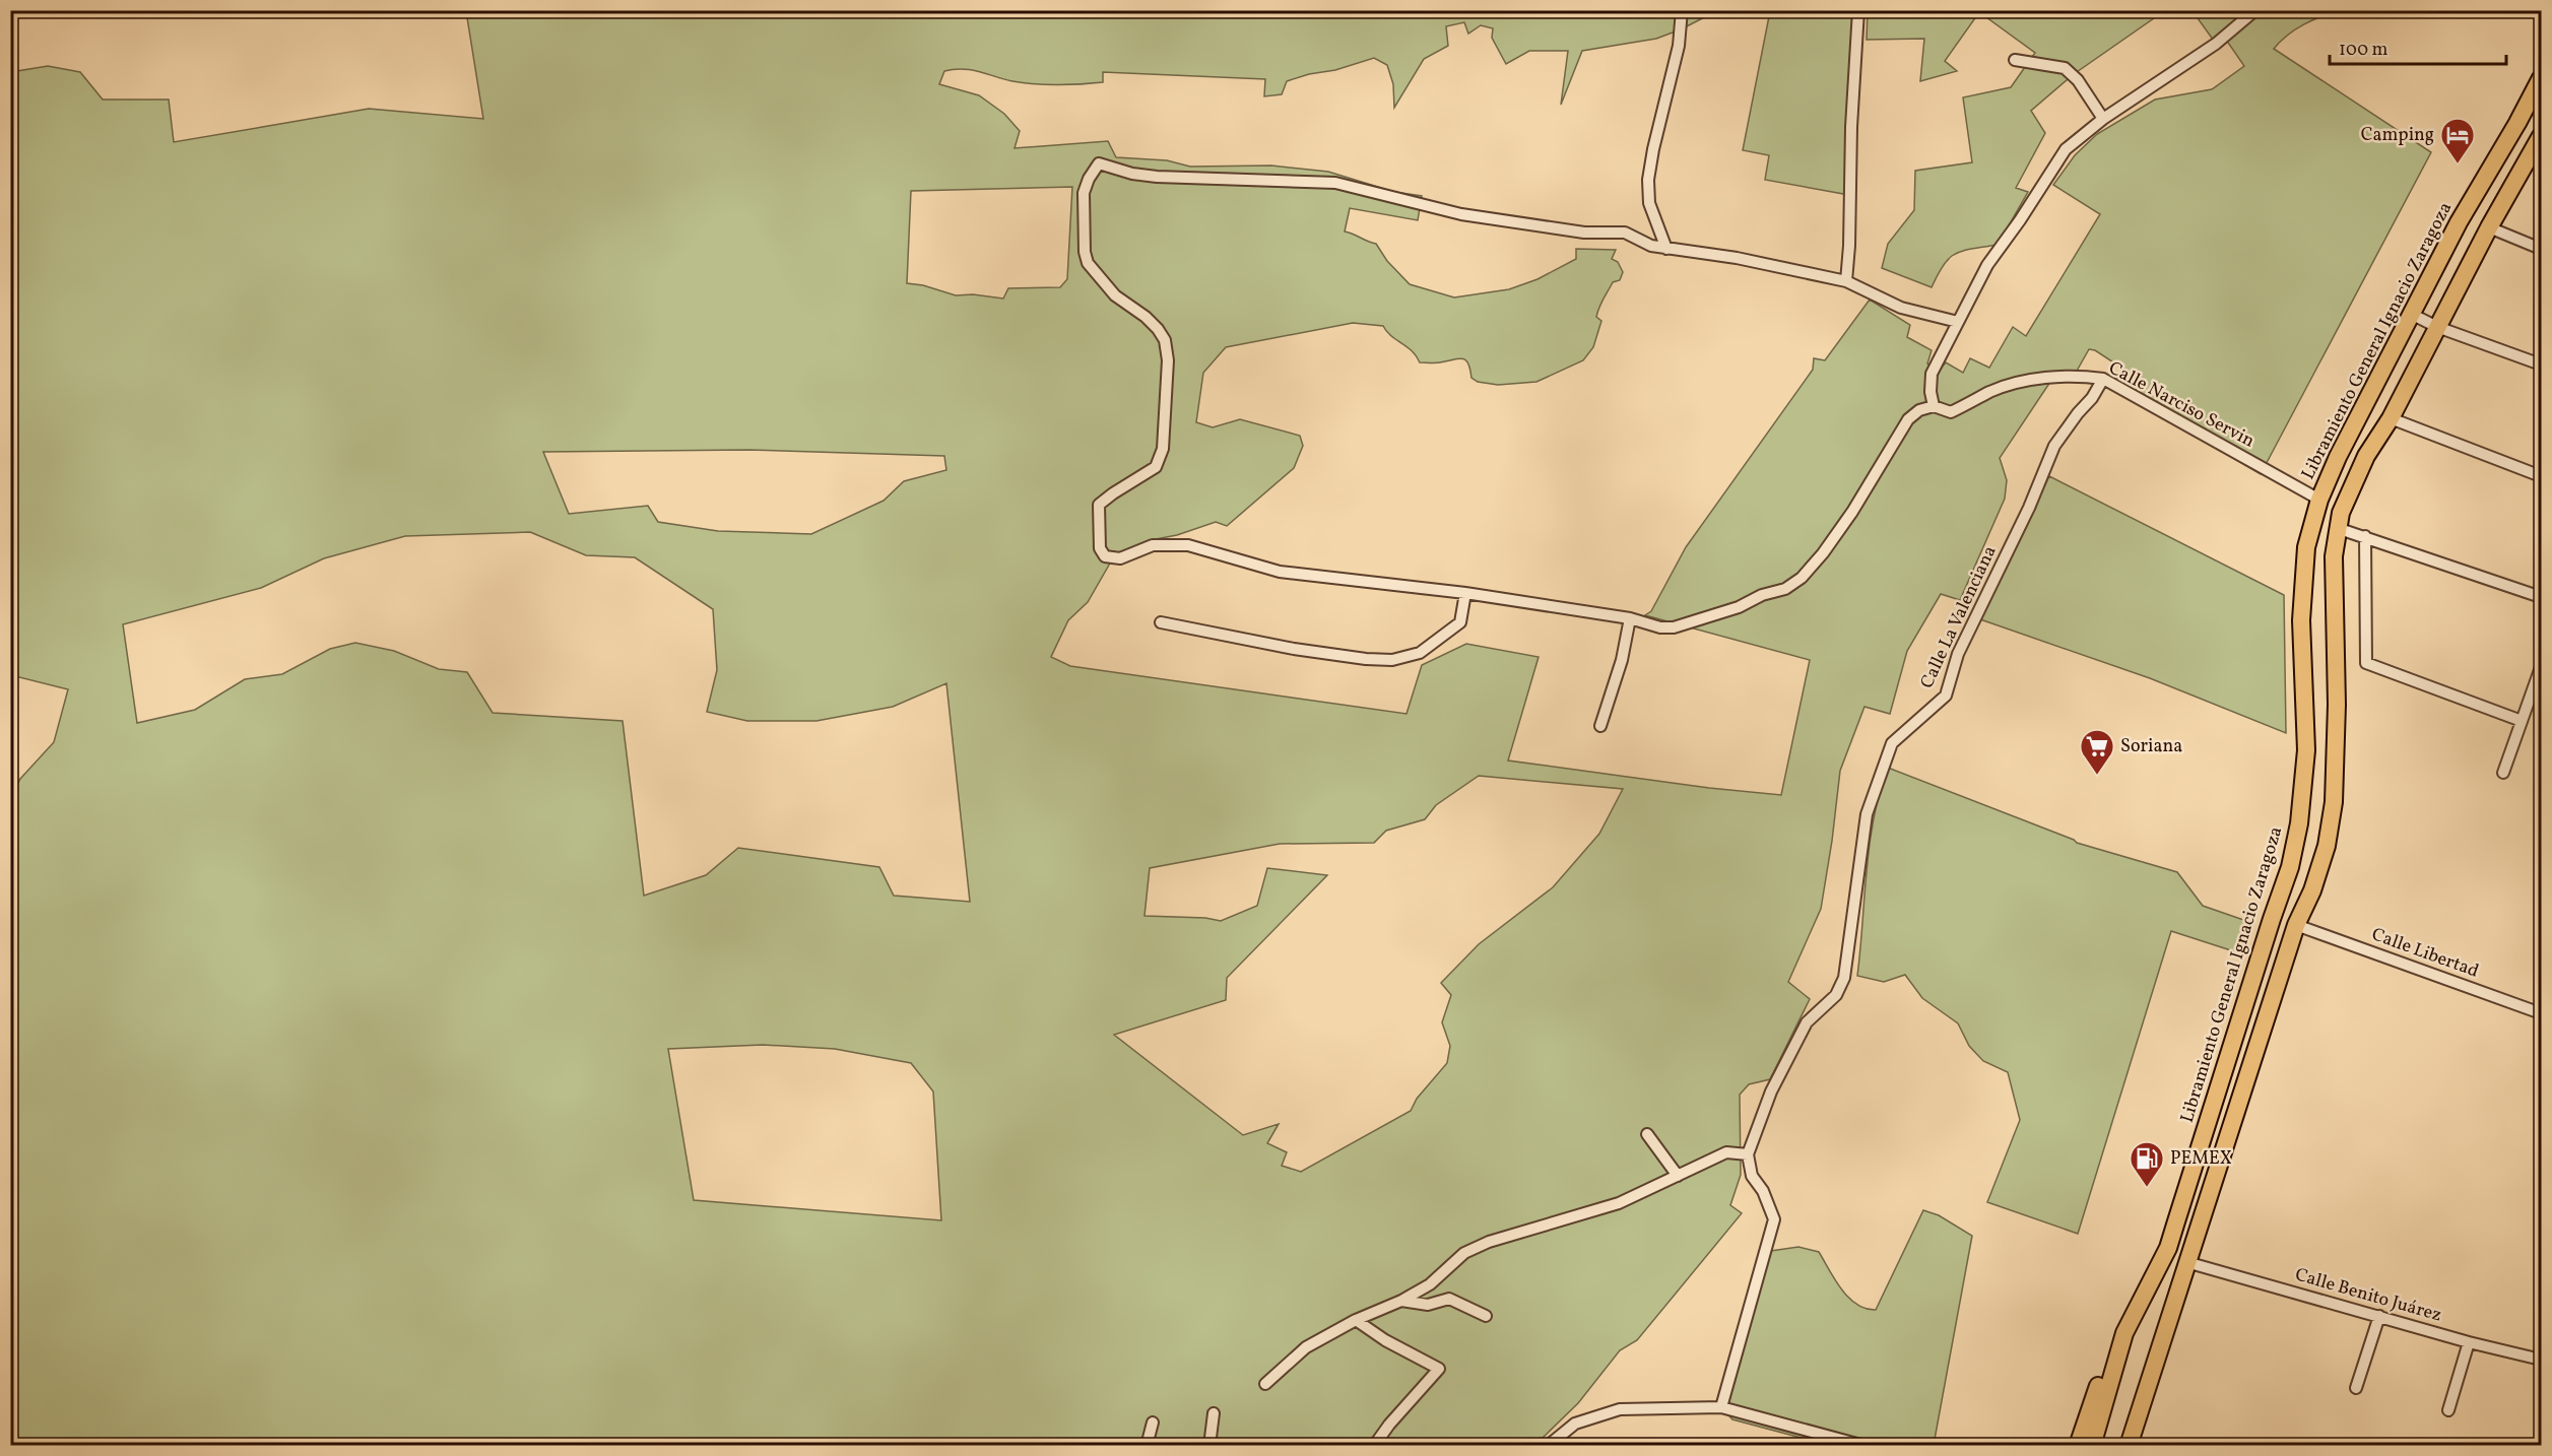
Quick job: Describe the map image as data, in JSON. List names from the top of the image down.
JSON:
{
  "streets": {
    "main road": ["Libramiento General Ignacio Zaragoza"],
    "street": [
      "Calle Narciso Servin",
      "Calle La Valenciana",
      "Calle Libertad",
      "Calle Benito Juárez"
    ]
  },
  "crossings": [
    ["Libramiento General Ignacio Zaragoza", "Calle Narciso Servin"],
    ["Calle Narciso Servin", "Calle La Valenciana"]
  ],
  "places": {
    "hotel": ["Camping"],
    "supermarket": ["Soriana"],
    "fuel station": ["PEMEX"]
  },
  "scale_bar": "100 m"
}
